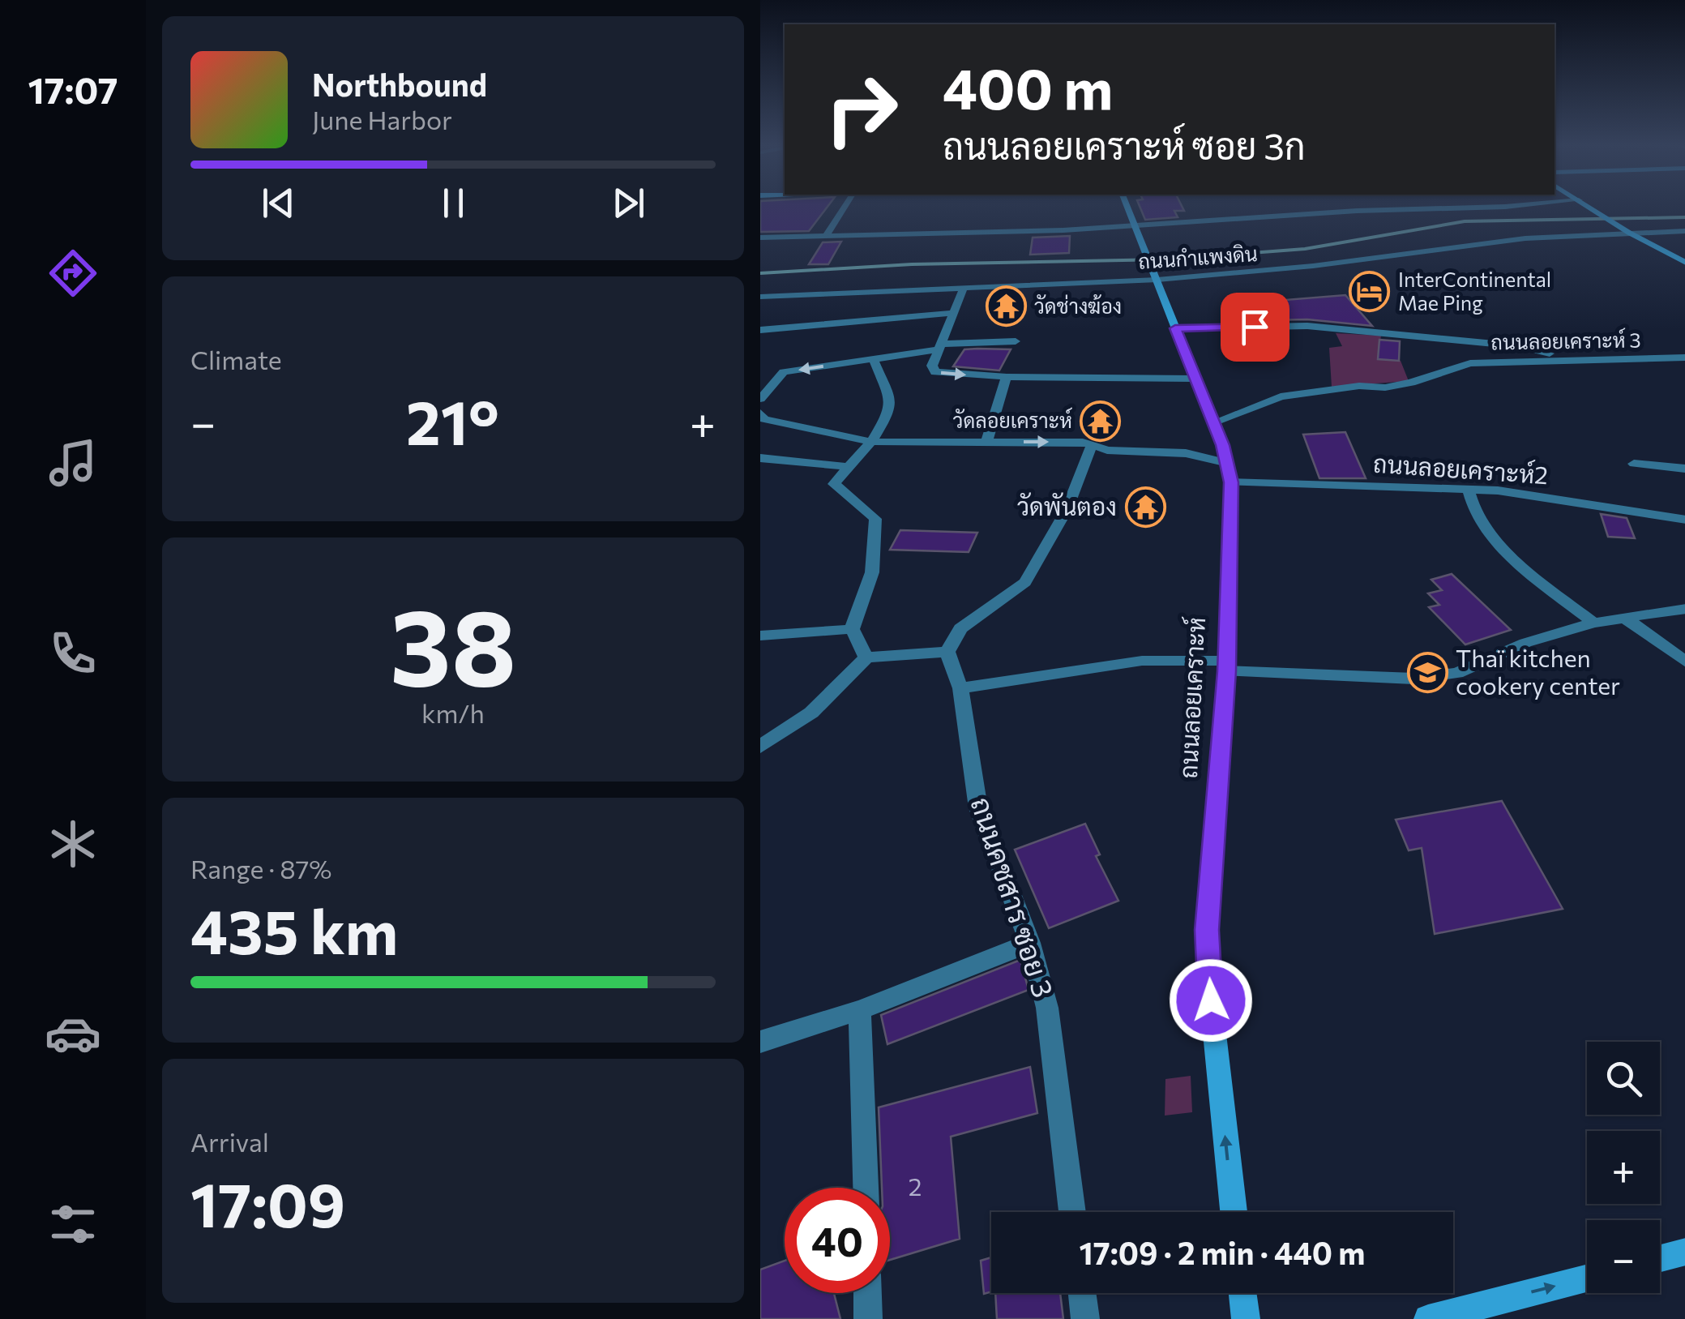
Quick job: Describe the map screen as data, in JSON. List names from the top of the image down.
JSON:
{
  "streets": {
    "street": [
      "ถนนกำแพงดิน",
      "ถนนลอยเคราะห์ 3",
      "ถนนลอยเคราะห์2",
      "ถนนลอยเคราะห์",
      "ถนนคชสาร ซอย 3"
    ]
  },
  "crossings": [
    ["ถนนกำแพงดิน", "ถนนลอยเคราะห์"],
    ["ถนนลอยเคราะห์ 3", "ถนนลอยเคราะห์"],
    ["ถนนลอยเคราะห์2", "ถนนลอยเคราะห์"]
  ],
  "one_way": ["ถนนลอยเคราะห์"],
  "places": {
    "hotel": ["InterContinental Mae Ping"],
    "temple": ["วัดช่างฆ้อง", "วัดลอยเคราะห์", "วัดพันตอง"],
    "school or university": ["Thaï kitchen cookery center"]
  },
  "house_numbers": ["2"],
  "page": {
    "tabs": "17:07",
    "turn": ["400 m", "ถนนลอยเคราะห์ ซอย 3ก"],
    "song": ["Northbound", "June Harbor"],
    "tile": [
      "Climate",
      ["38", "km/h"],
      ["Range · 87%", "435 km"],
      ["Arrival", "17:09"]
    ],
    "heat": ["−", "21°", "+"],
    "map_buttons": ["+", "−"],
    "limit": "40",
    "trip": "17:09 · 2 min · 440 m"
  }
}
